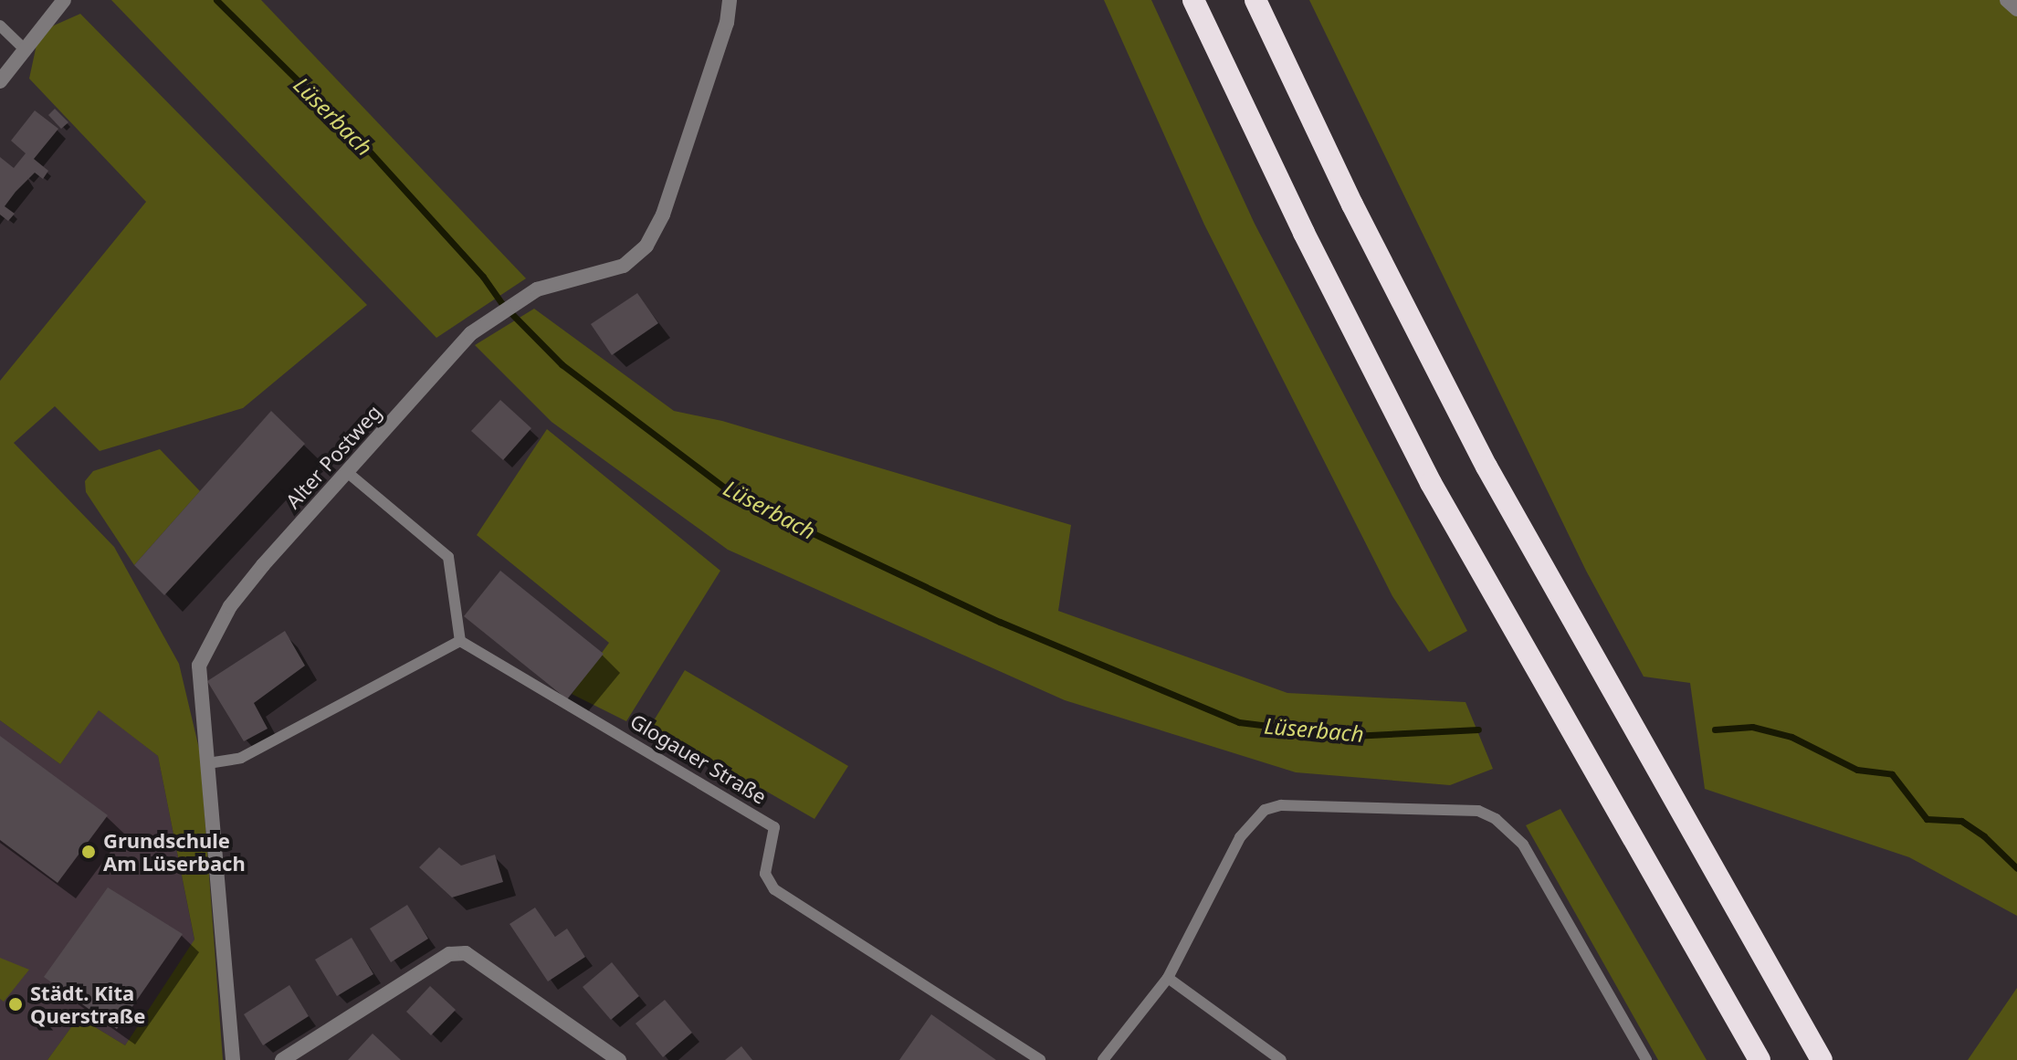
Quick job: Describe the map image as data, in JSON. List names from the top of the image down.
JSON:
{
  "streets": {
    "street": ["Alter Postweg"],
    "lane": ["Glogauer Straße"]
  },
  "water": ["Lüserbach"],
  "places": ["Grundschule Am Lüserbach", "Städt. Kita Querstraße"]
}
